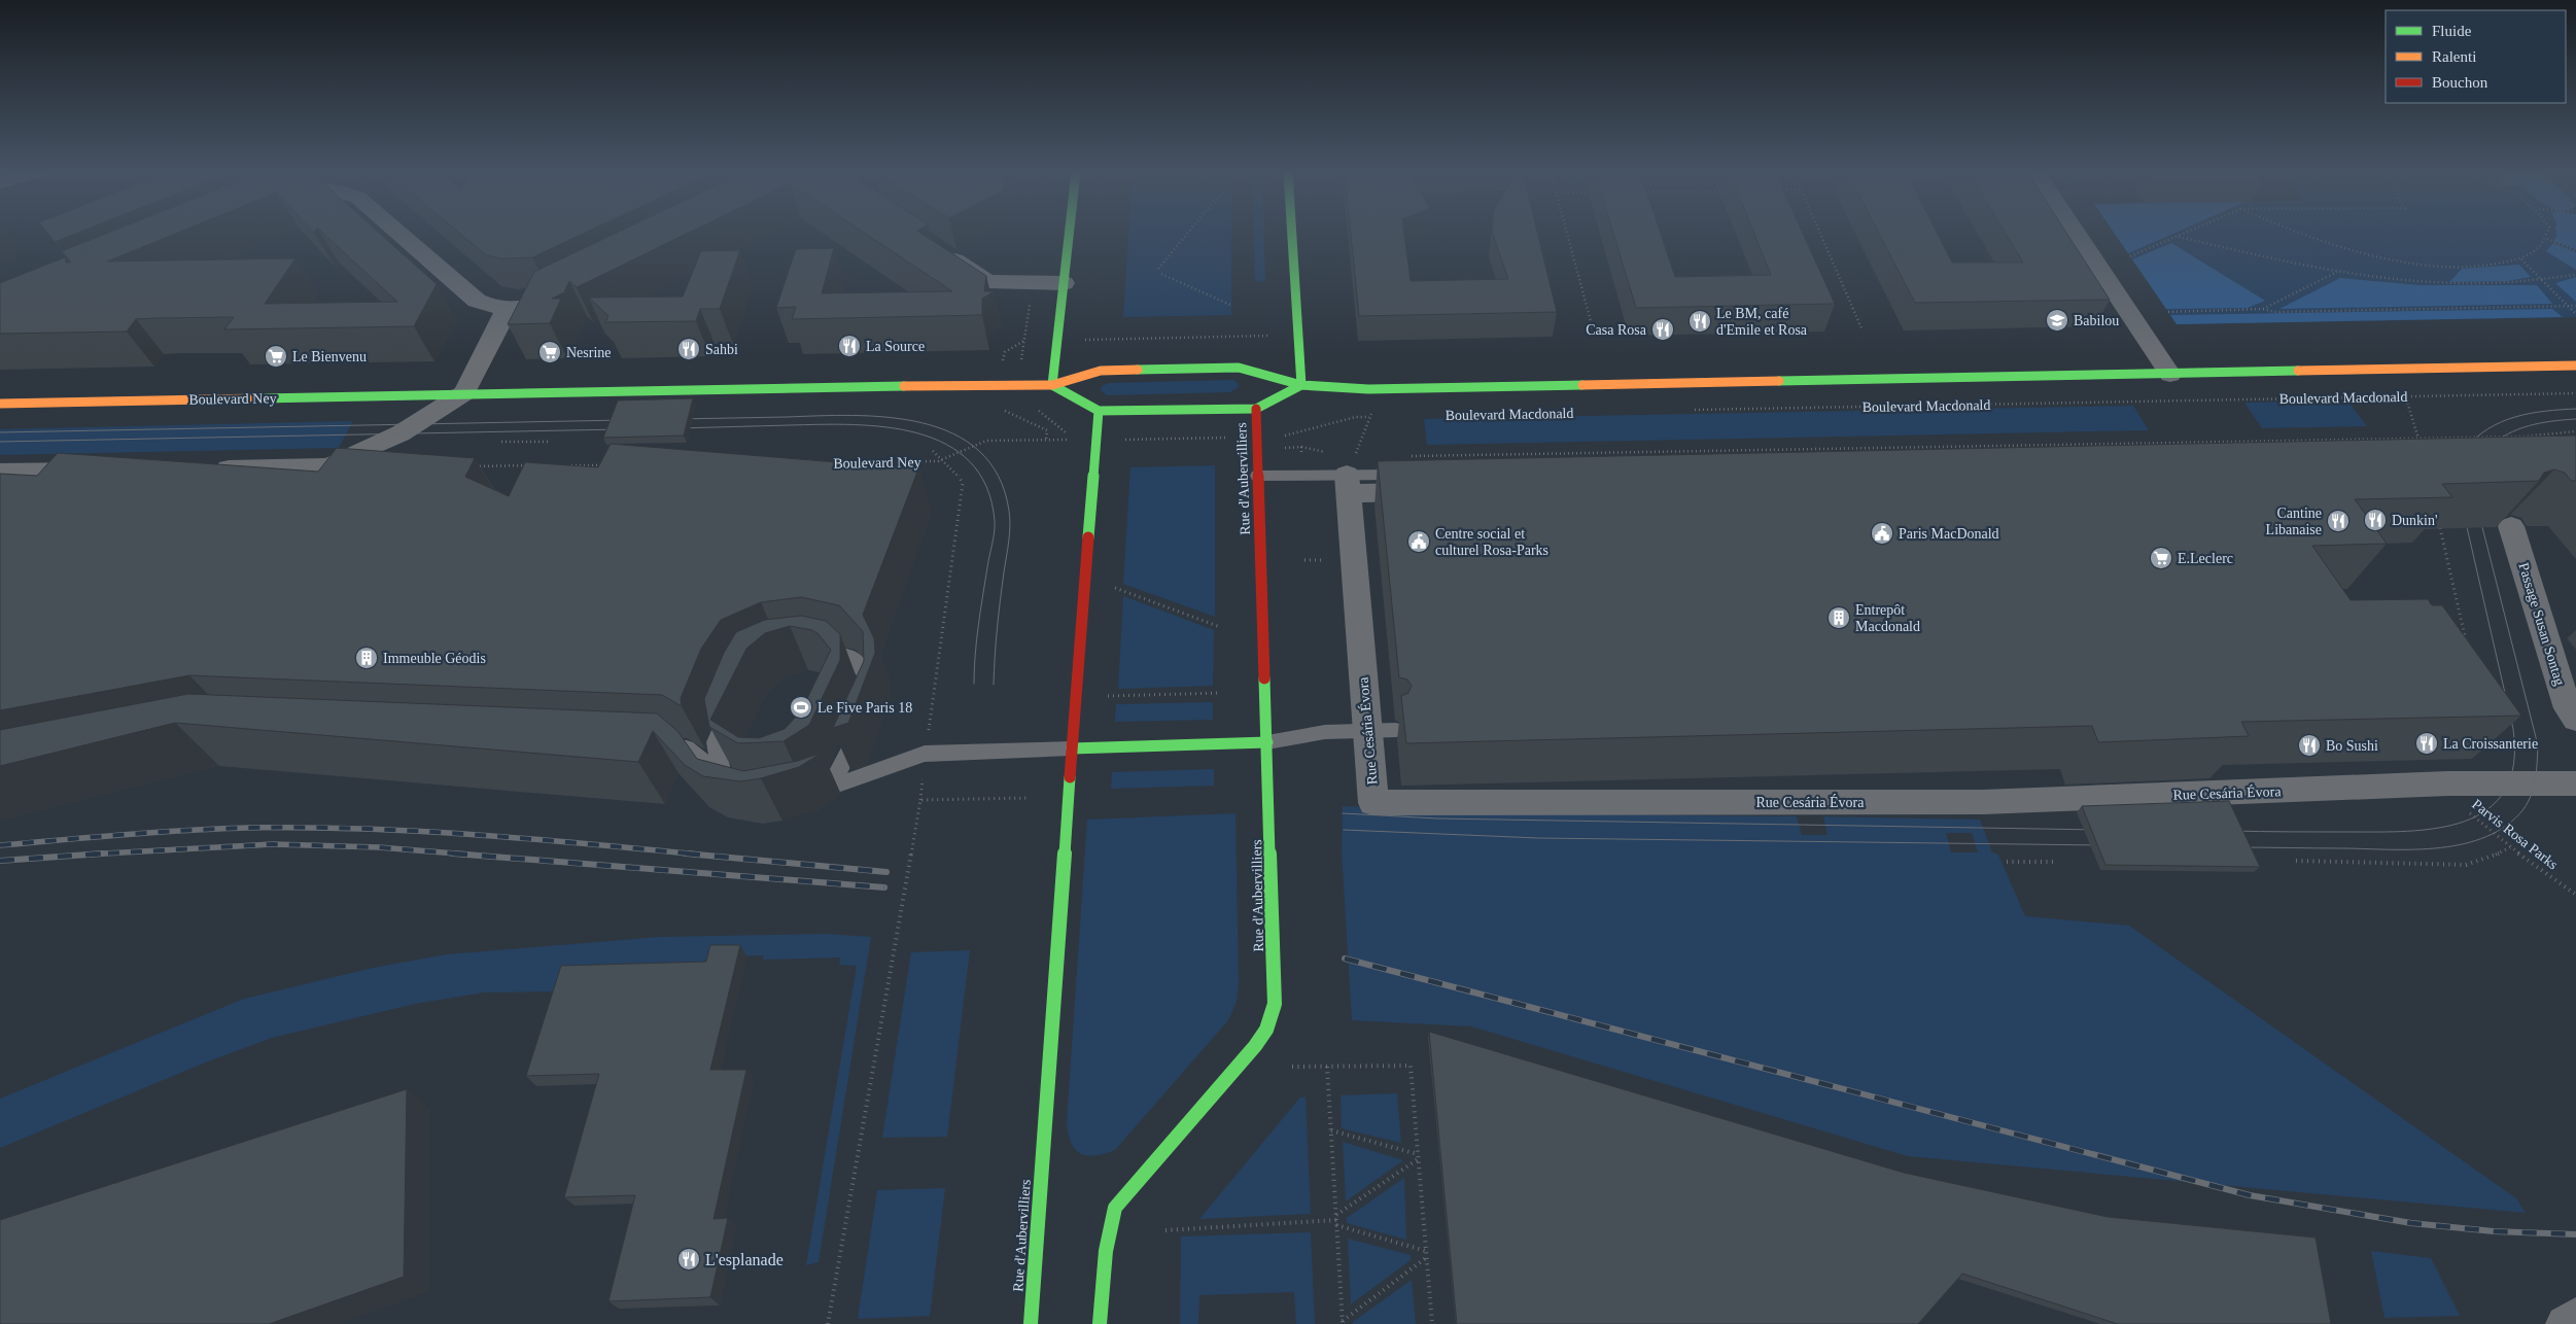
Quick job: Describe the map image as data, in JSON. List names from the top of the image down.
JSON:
{
  "streets": {
    "main road": ["Boulevard Macdonald", "Boulevard Ney", "Rue d'Aubervilliers"],
    "street": ["Passage Susan Sontag", "Rue Cesária Évora"],
    "path": ["Parvis Rosa Parks"]
  },
  "crossings": [
    ["Boulevard Macdonald", "Boulevard Ney"],
    ["Rue Cesária Évora", "Parvis Rosa Parks"]
  ],
  "places": {
    "school or university": ["Babilou"],
    "restaurant": [
      "Le BM, café d'Emile et Rosa",
      "Casa Rosa",
      "La Source",
      "Sahbi",
      "Dunkin'",
      "Cantine Libanaise",
      "La Croissanterie",
      "Bo Sushi",
      "L'esplanade"
    ],
    "supermarket": ["Nesrine", "Le Bienvenu", "E.Leclerc"],
    "public building": ["Paris MacDonald", "Centre social et culturel Rosa-Parks"],
    "building": ["Entrepôt Macdonald", "Immeuble Géodis"],
    "sports": ["Le Five Paris 18"]
  },
  "legend": ["Fluide", "Ralenti", "Bouchon"]
}
